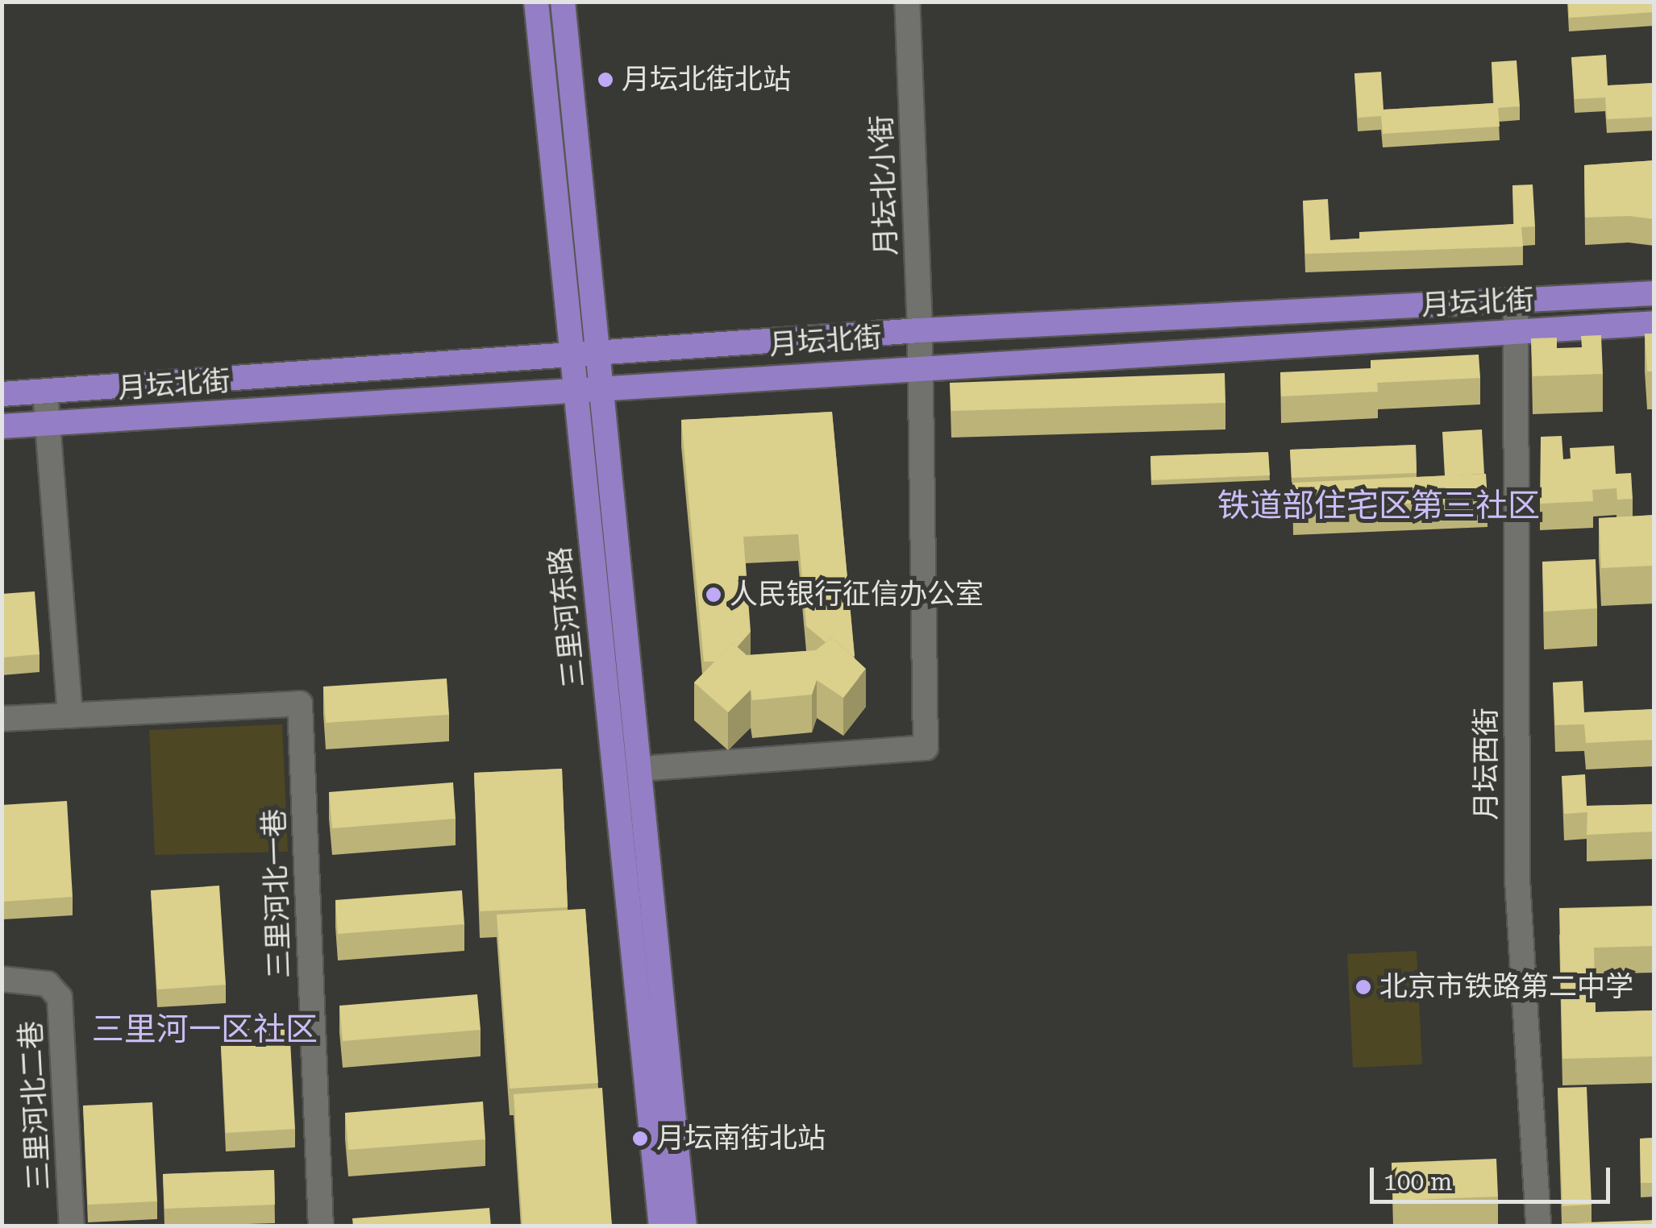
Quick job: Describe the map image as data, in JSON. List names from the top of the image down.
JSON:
{
  "streets": {
    "main road": ["月坛北街", "三里河东路"],
    "street": [
      "月坛北小街",
      "月坛西街",
      "三里河北一巷",
      "三里河北二巷"
    ]
  },
  "crossings": [
    ["月坛北小街", "月坛北街"],
    ["月坛北小街", "三里河东路"],
    ["月坛北街", "三里河东路"],
    ["月坛北街", "月坛西街"]
  ],
  "districts": ["铁道部住宅区第三社区", "三里河一区社区"],
  "places": [
    "月坛北街北站",
    "人民银行征信办公室",
    "北京市铁路第二中学",
    "月坛南街北站"
  ],
  "scale_bar": "100 m"
}
